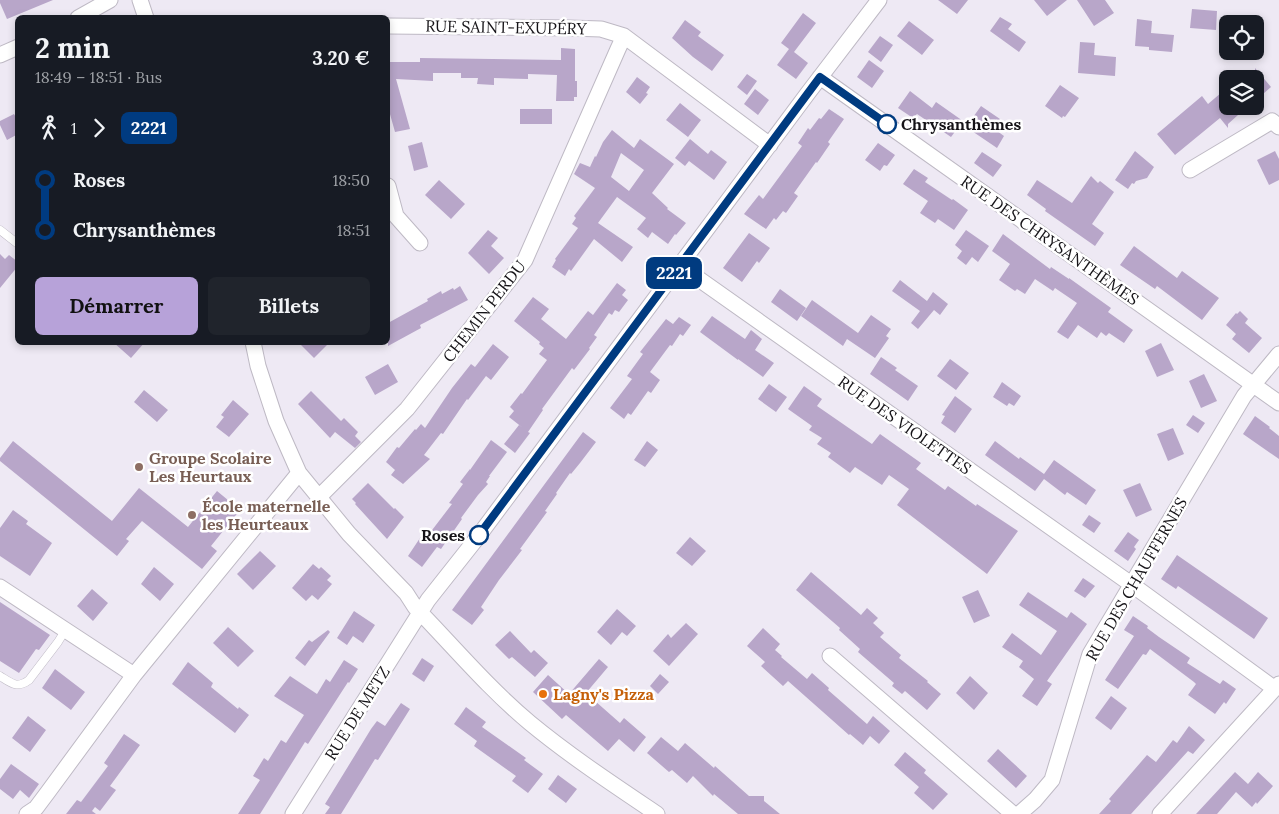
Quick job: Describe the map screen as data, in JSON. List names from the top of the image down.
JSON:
{
  "streets": {
    "street": [
      "RUE SAINT-EXUPÉRY",
      "RUE DES CHRYSANTHÈMES",
      "CHEMIN PERDU",
      "RUE DES VIOLETTES",
      "RUE DES CHAUFFERNES",
      "RUE DE METZ"
    ]
  },
  "crossings": [
    ["RUE SAINT-EXUPÉRY", "CHEMIN PERDU"],
    ["RUE DES CHRYSANTHÈMES", "RUE DES CHAUFFERNES"],
    ["RUE DES CHRYSANTHÈMES", "RUE DE METZ"],
    ["RUE DES VIOLETTES", "RUE DES CHAUFFERNES"],
    ["RUE DES VIOLETTES", "RUE DE METZ"]
  ],
  "places": [
    "Chrysanthèmes",
    "Groupe Scolaire Les Heurtaux",
    "École maternelle les Heurteaux",
    "Roses",
    "Lagny's Pizza"
  ],
  "lines": ["bus line 2221"],
  "page": {
    "on_map": "2221",
    "heading": ["2 min", "18:49 – 18:51 · Bus", "3.20 €"],
    "legs": ["1", "2221"],
    "list": [
      {
        "name": "Roses",
        "value": "18:50"
      },
      {
        "name": "Chrysanthèmes",
        "value": "18:51"
      }
    ],
    "buttons": ["Démarrer", "Billets"]
  }
}
